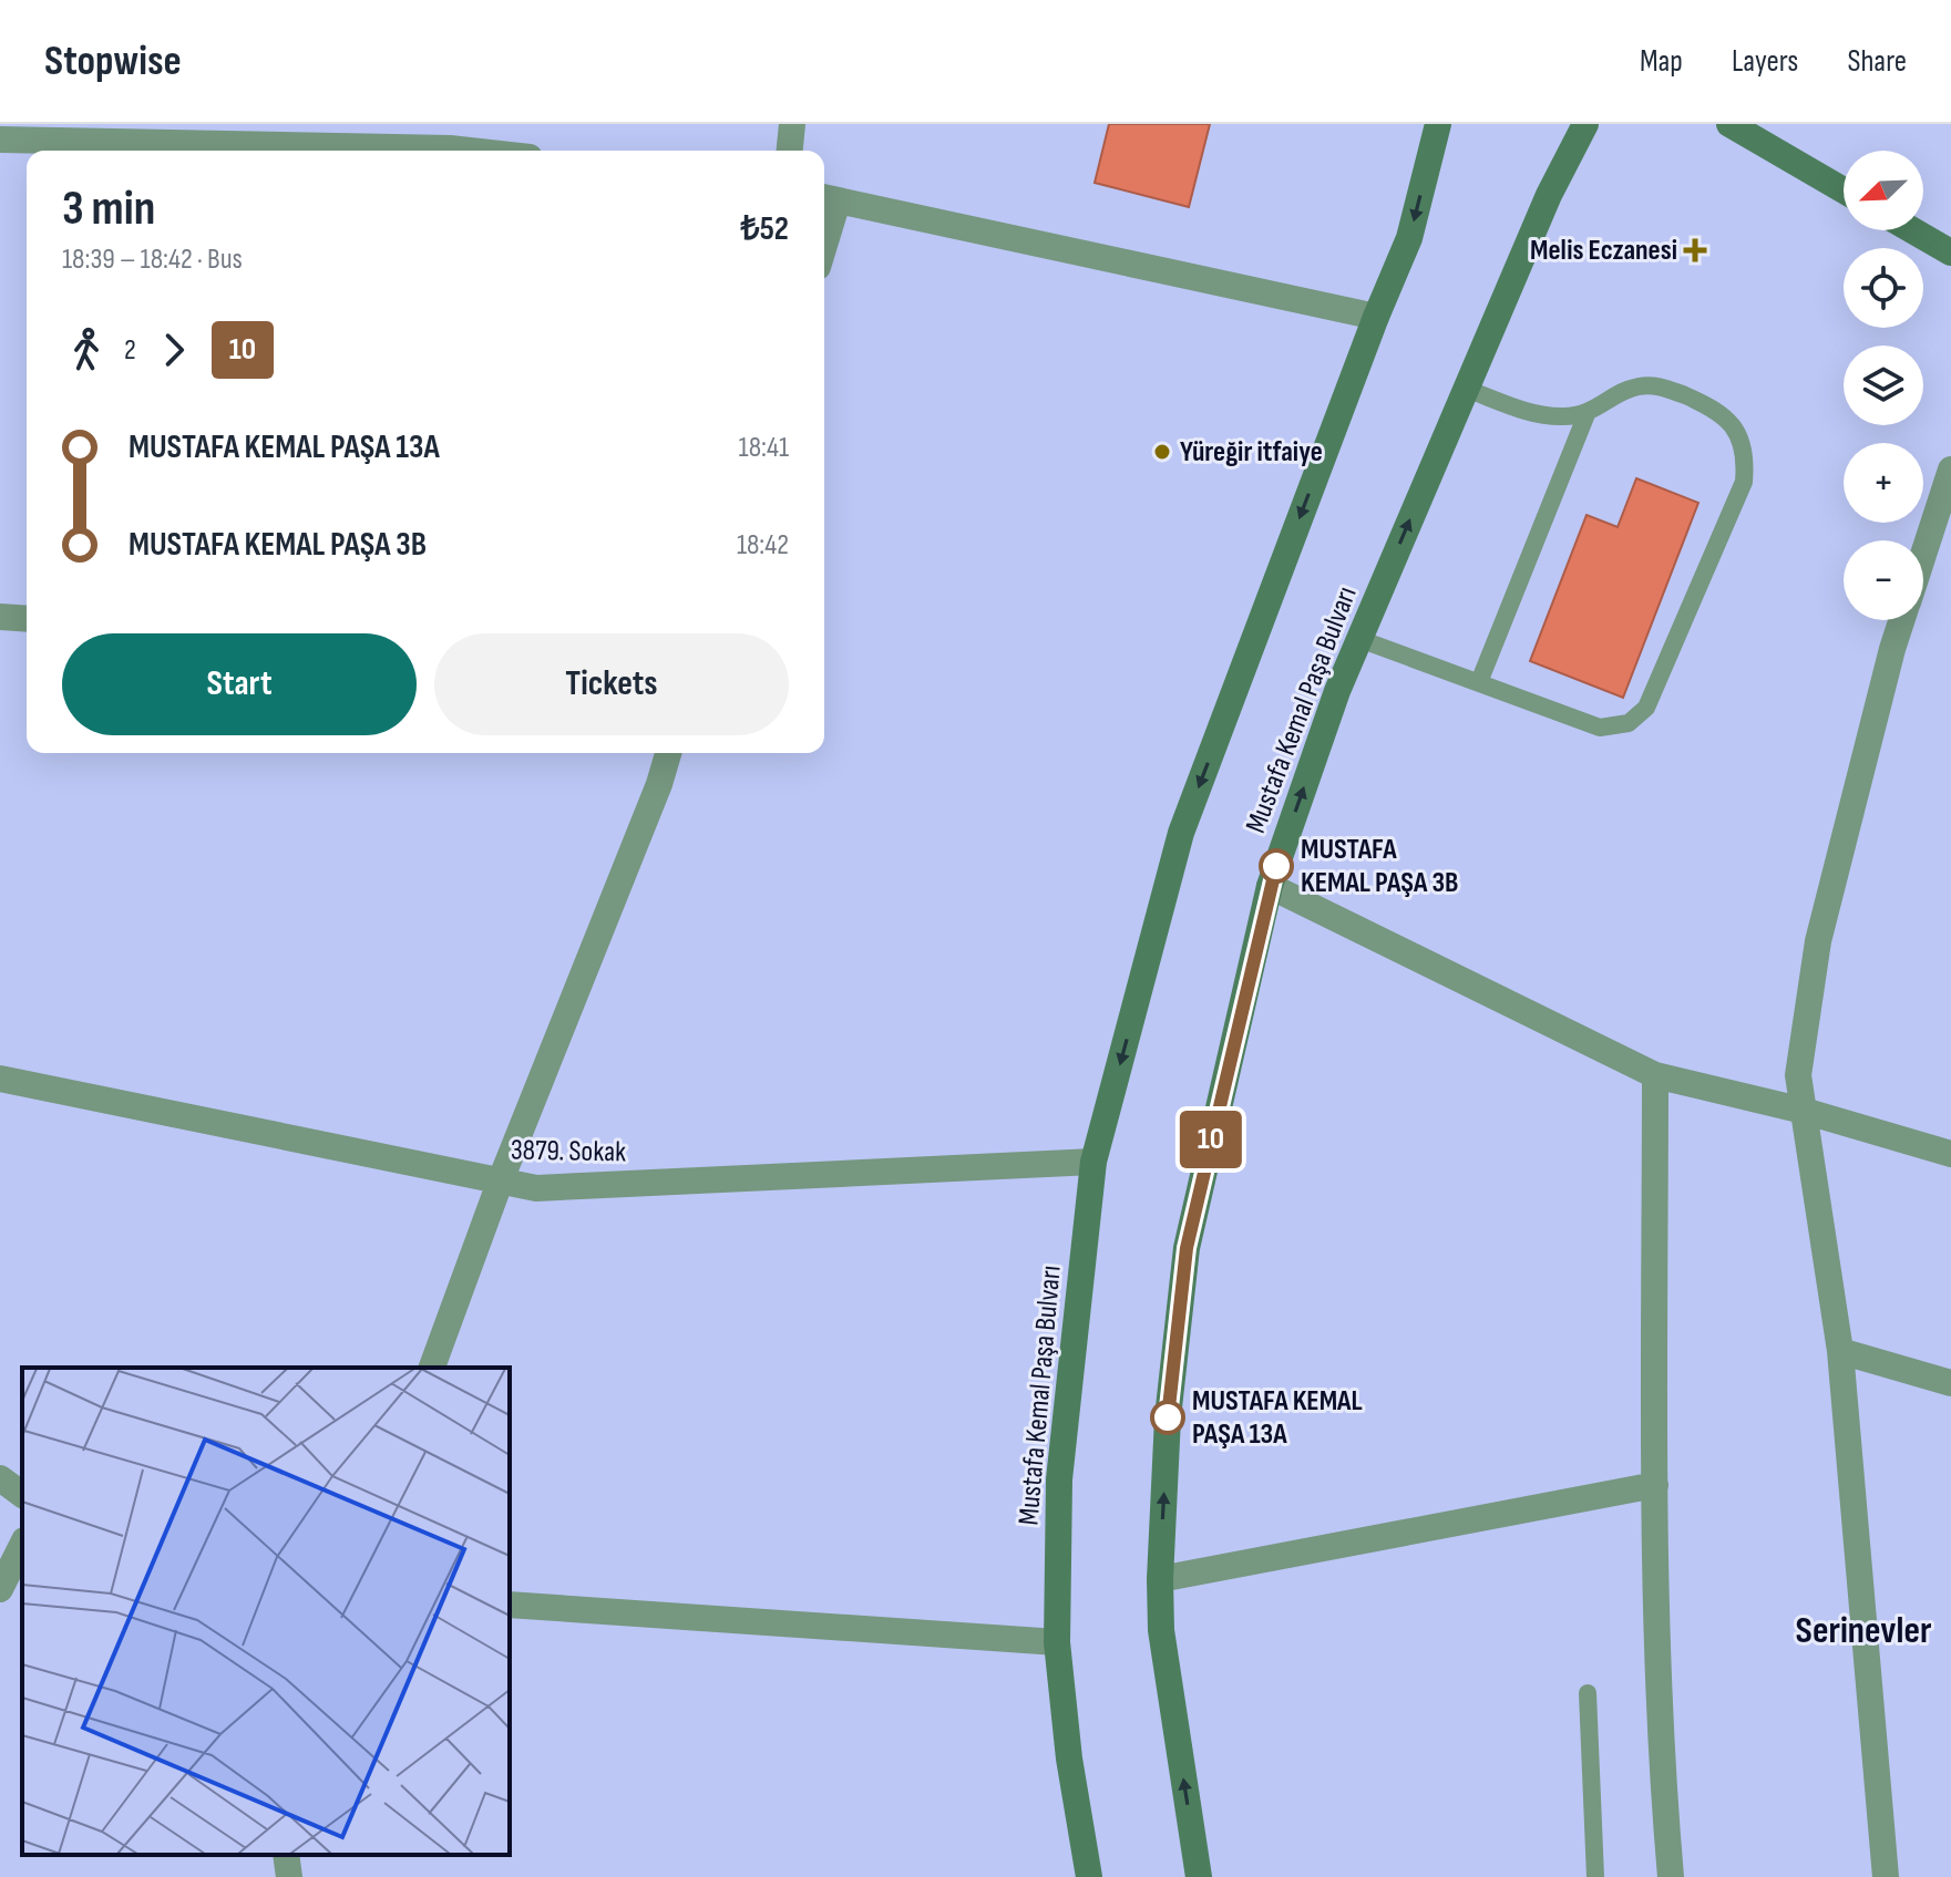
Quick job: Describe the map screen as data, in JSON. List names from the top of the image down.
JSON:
{
  "streets": {
    "main road": ["Mustafa Kemal Paşa Bulvarı"],
    "street": ["3879. Sokak"]
  },
  "crossings": [
    ["Mustafa Kemal Paşa Bulvarı", "3879. Sokak"]
  ],
  "districts": ["Serinevler"],
  "places": {
    "health": ["Melis Eczanesi"],
    "other": ["Yüreğir itfaiye", "MUSTAFA KEMAL PAŞA 3B", "MUSTAFA KEMAL PAŞA 13A"]
  },
  "lines": ["bus line 10"],
  "north": "bottom left",
  "page": {
    "header": "Stopwise",
    "nav": ["Map", "Layers", "Share"],
    "on_map": "10",
    "map_buttons": ["+", "−"],
    "heading": ["3 min", "18:39 – 18:42 · Bus", "₺52"],
    "legs": ["2", "10"],
    "list": [
      {
        "name": "MUSTAFA KEMAL PAŞA 13A",
        "value": "18:41"
      },
      {
        "name": "MUSTAFA KEMAL PAŞA 3B",
        "value": "18:42"
      }
    ],
    "buttons": ["Start", "Tickets"]
  }
}
